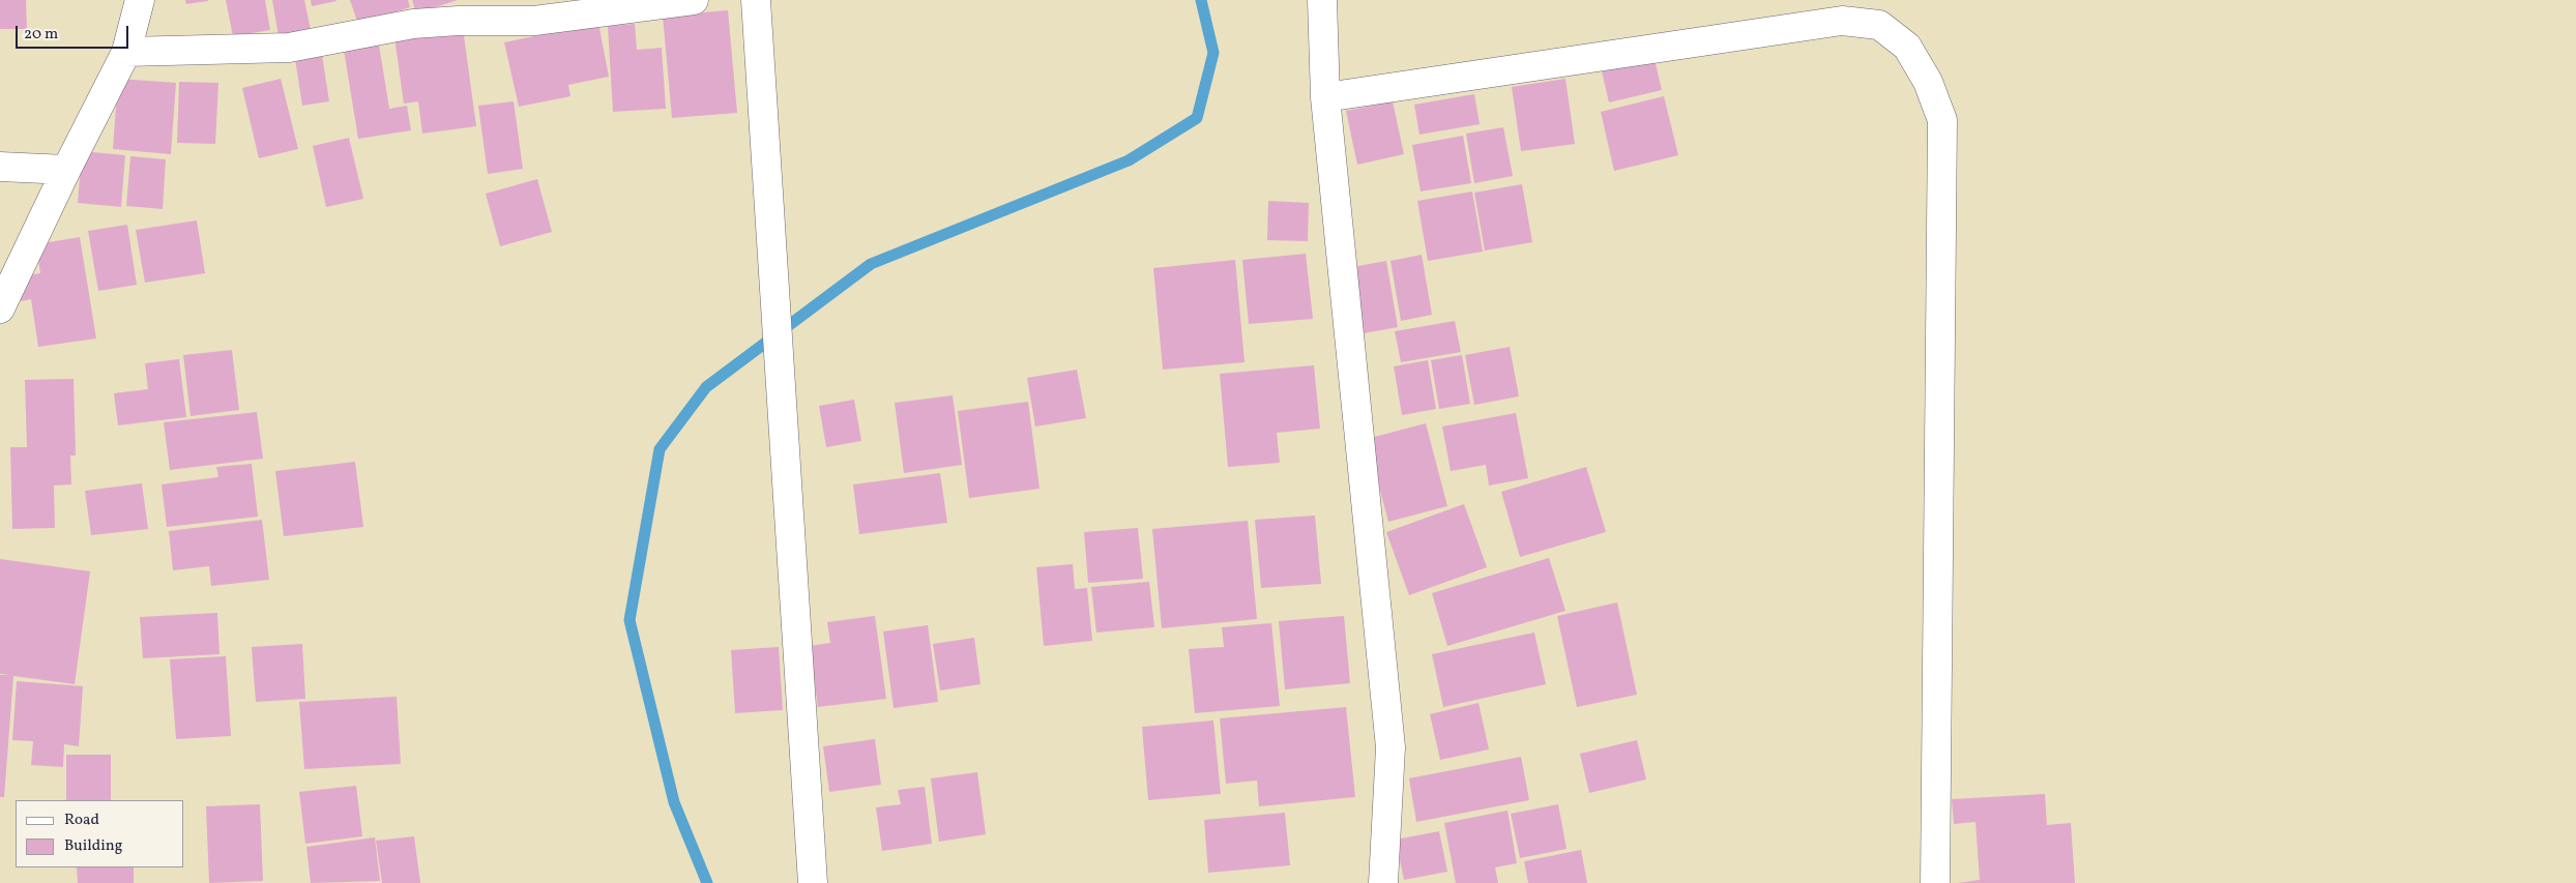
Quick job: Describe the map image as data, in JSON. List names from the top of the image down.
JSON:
{
  "legend": ["Road", "Building"],
  "scale_bar": "20 m"
}
